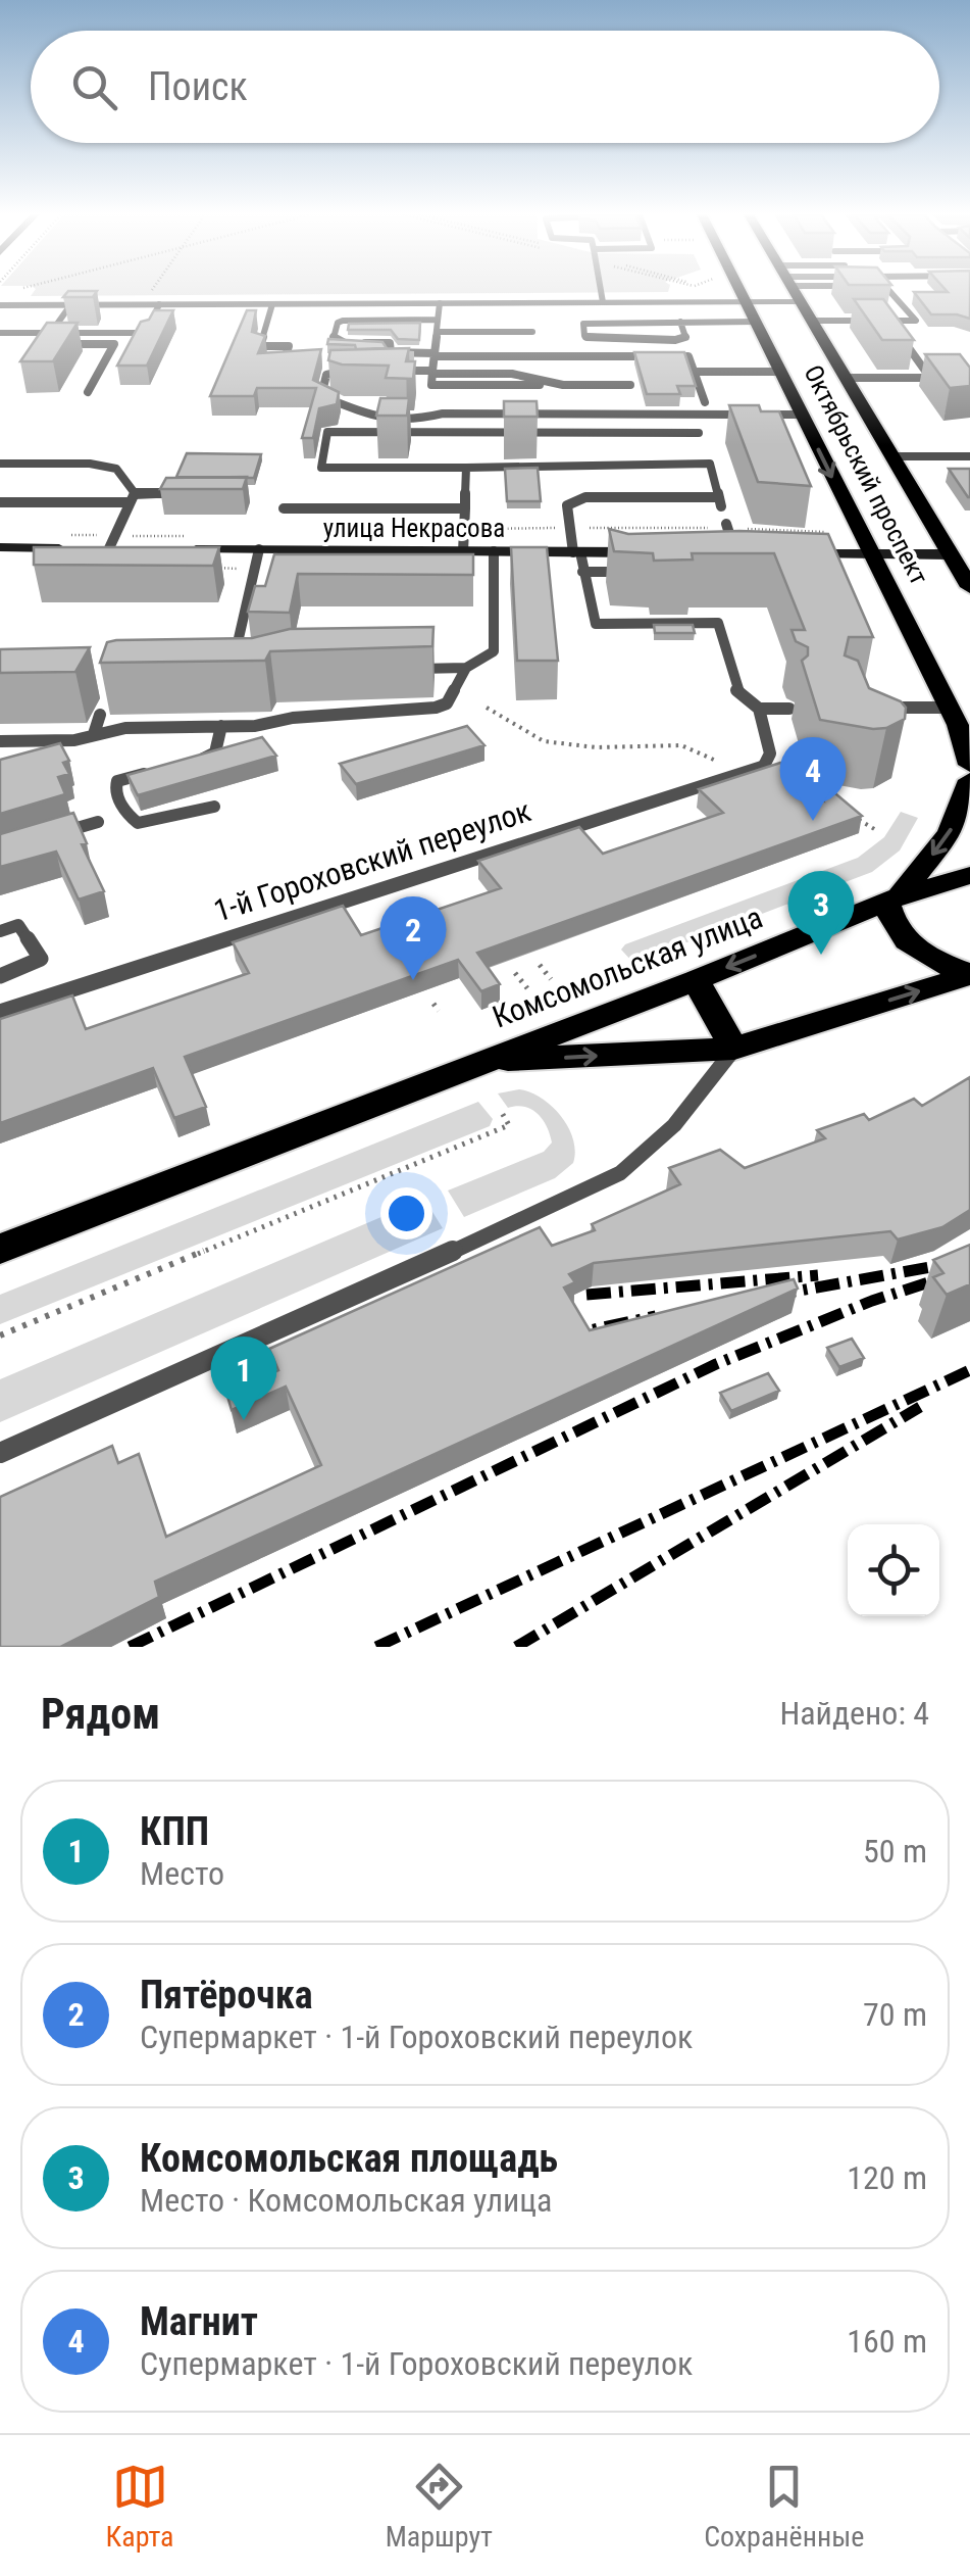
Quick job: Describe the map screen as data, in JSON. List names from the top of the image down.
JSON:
{
  "streets": {
    "main road": ["Октябрьский проспект", "Комсомольская улица"],
    "street": ["улица Некрасова", "1-й Гороховский переулок"]
  },
  "page": {
    "search": "Поиск",
    "pins": [
      "4",
      "3",
      "2",
      "1"
    ],
    "heading": ["Рядом", "Найдено: 4"],
    "list": [
      {
        "mark": "1",
        "name": "КПП",
        "note": "Место",
        "value": "50 m"
      },
      {
        "mark": "2",
        "name": "Пятёрочка",
        "note": "Супермаркет · 1-й Гороховский переулок",
        "value": "70 m"
      },
      {
        "mark": "3",
        "name": "Комсомольская площадь",
        "note": "Место · Комсомольская улица",
        "value": "120 m"
      },
      {
        "mark": "4",
        "name": "Магнит",
        "note": "Супермаркет · 1-й Гороховский переулок",
        "value": "160 m"
      }
    ],
    "nav": ["Карта", "Маршрут", "Сохранённые"]
  }
}
